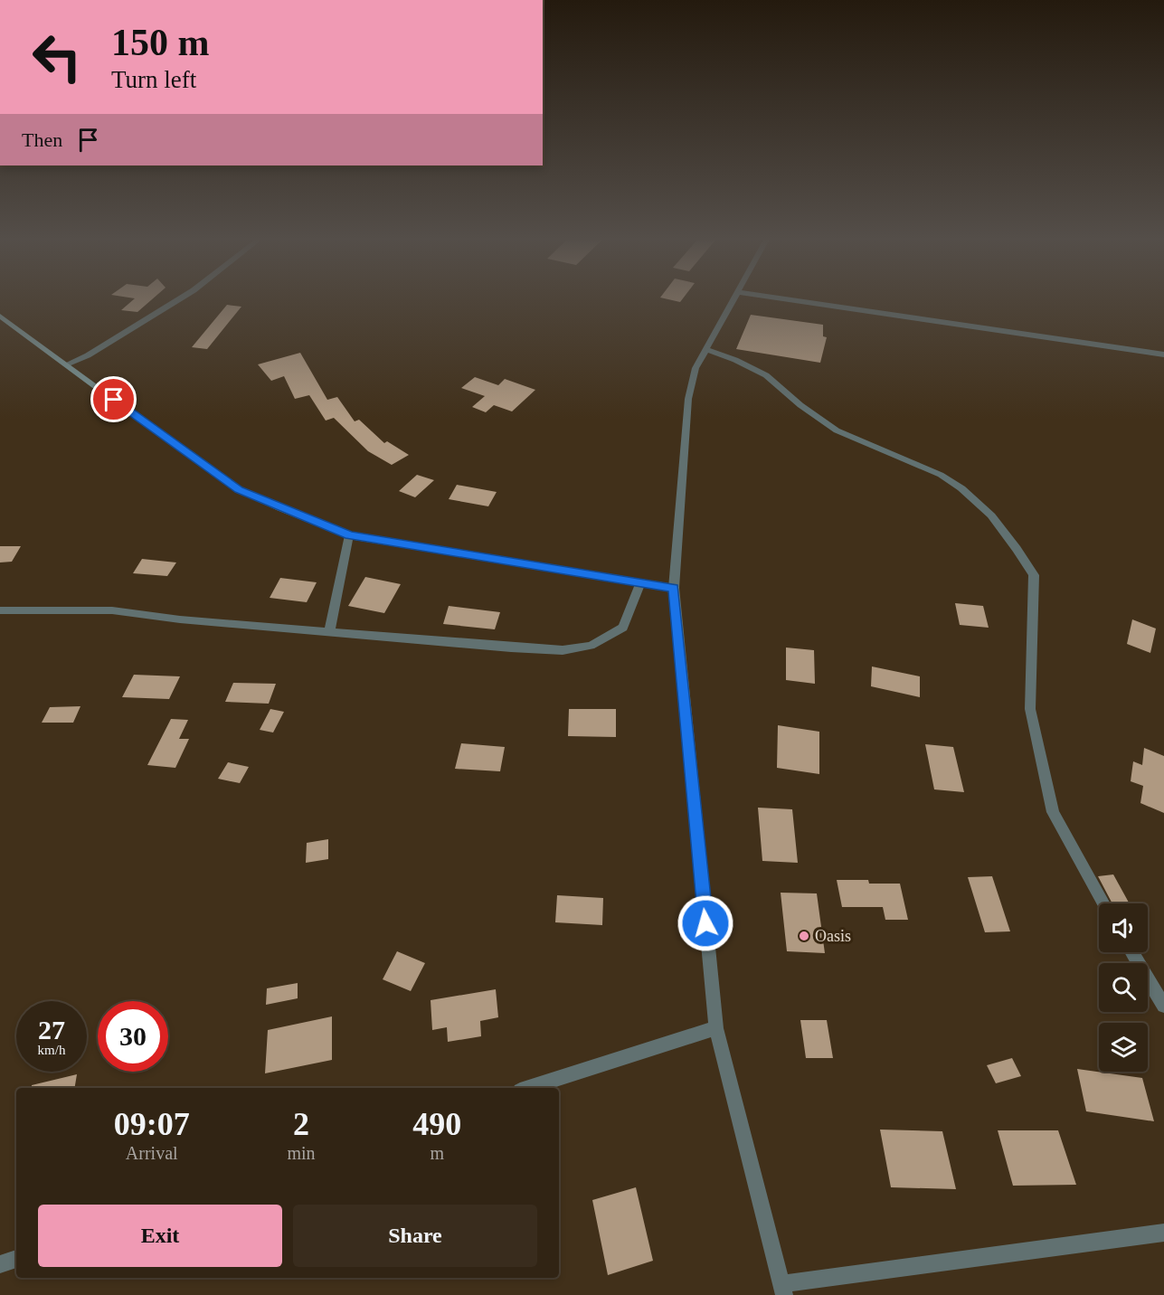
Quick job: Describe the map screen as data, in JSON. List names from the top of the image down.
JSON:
{
  "places": ["Oasis"],
  "page": {
    "turn": ["150 m", "Turn left"],
    "then": "Then",
    "speed": "27 km/h",
    "limit": "30",
    "eta": [
      "09:07",
      "Arrival",
      "2",
      "min",
      "490",
      "m"
    ],
    "buttons": ["Exit", "Share"]
  }
}
